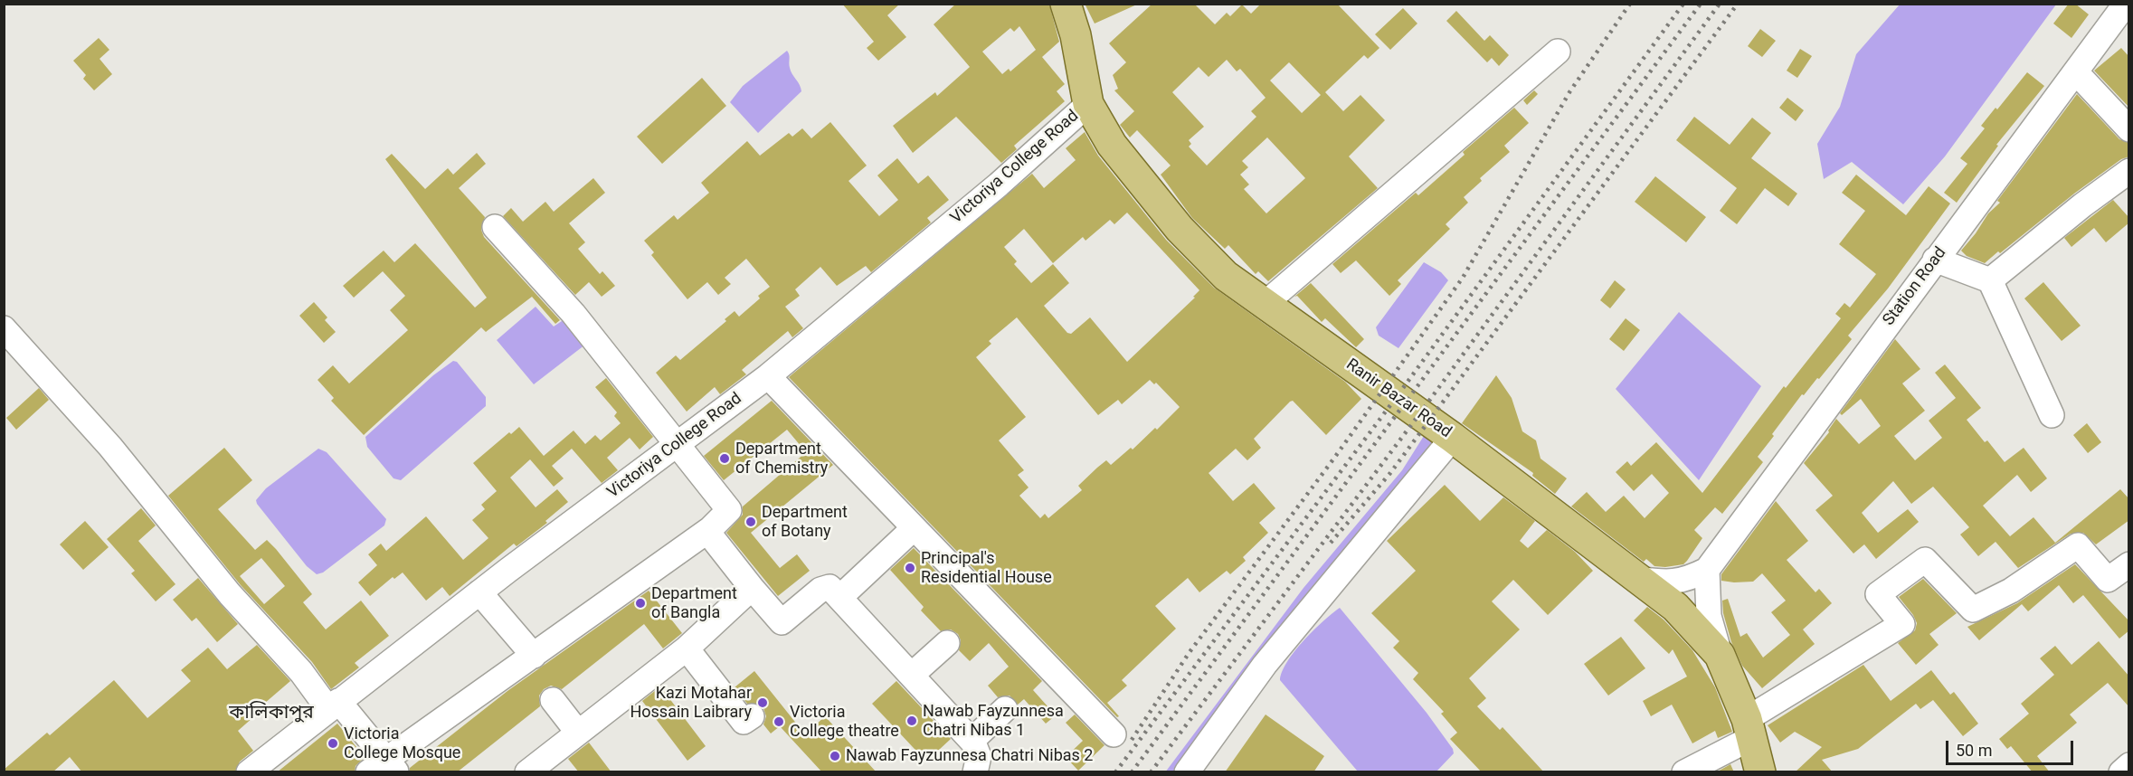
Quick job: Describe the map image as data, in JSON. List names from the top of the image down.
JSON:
{
  "streets": {
    "main road": ["Ranir Bazar Road"],
    "street": ["Victoriya College Road", "Station Road"]
  },
  "crossings": [
    ["Victoriya College Road", "Ranir Bazar Road"],
    ["Station Road", "Ranir Bazar Road"]
  ],
  "districts": ["কালিকাপুর"],
  "places": [
    "Department of Chemistry",
    "Department of Botany",
    "Principal's Residential House",
    "Department of Bangla",
    "Kazi Motahar Hossain Laibrary",
    "Nawab Fayzunnesa Chatri Nibas 1",
    "Victoria College theatre",
    "Victoria College Mosque",
    "Nawab Fayzunnesa Chatri Nibas 2"
  ],
  "scale_bar": "50 m"
}
